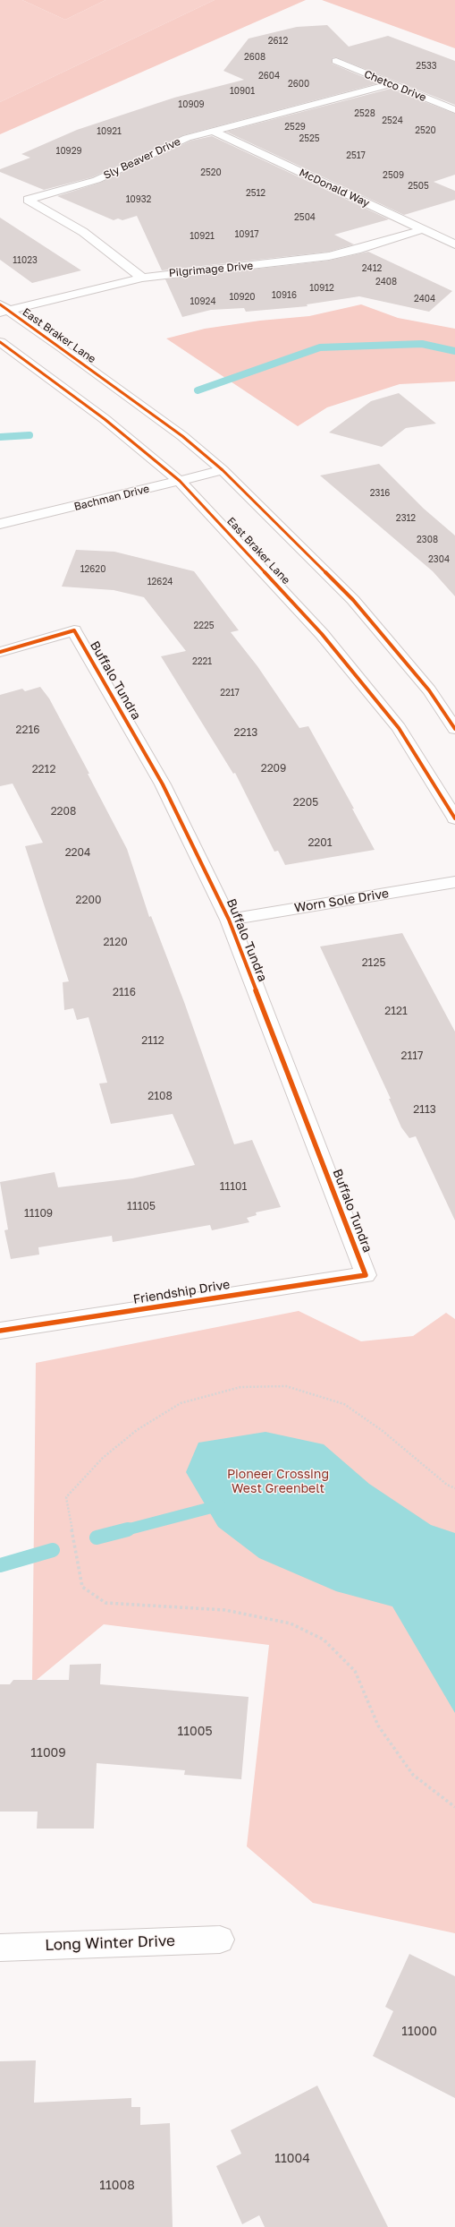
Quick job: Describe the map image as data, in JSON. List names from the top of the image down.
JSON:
{
  "streets": {
    "street": [
      "Chetco Drive",
      "Sly Beaver Drive",
      "McDonald Way",
      "Pilgrimage Drive",
      "East Braker Lane",
      "Bachman Drive",
      "Buffalo Tundra",
      "Worn Sole Drive",
      "Friendship Drive",
      "Long Winter Drive"
    ]
  },
  "crossings": [
    ["Chetco Drive", "Sly Beaver Drive"],
    ["Sly Beaver Drive", "McDonald Way"],
    ["Sly Beaver Drive", "Pilgrimage Drive"],
    ["McDonald Way", "Pilgrimage Drive"],
    ["Pilgrimage Drive", "East Braker Lane"],
    ["East Braker Lane", "Bachman Drive"],
    ["Buffalo Tundra", "Worn Sole Drive"],
    ["Buffalo Tundra", "Friendship Drive"]
  ],
  "parks": ["Pioneer Crossing West Greenbelt"],
  "house_numbers": [
    "2612",
    "2608",
    "2533",
    "2604",
    "2600",
    "10901",
    "10909",
    "2528",
    "2524",
    "2529",
    "2520",
    "10921",
    "2525",
    "10929",
    "2517",
    "2520",
    "2509",
    "2505",
    "2512",
    "10932",
    "2504",
    "10917",
    "10921",
    "11023",
    "2412",
    "2408",
    "10912",
    "10916",
    "10920",
    "2404",
    "10924",
    "2316",
    "2312",
    "2308",
    "2304",
    "12620",
    "12624",
    "2225",
    "2221",
    "2217",
    "2216",
    "2213",
    "2209",
    "2212",
    "2205",
    "2208",
    "2201",
    "2204",
    "2200",
    "2120",
    "2125",
    "2116",
    "2121",
    "2112",
    "2117",
    "2108",
    "2113",
    "11101",
    "11105",
    "11109",
    "11005",
    "11009",
    "11000",
    "11004",
    "11008"
  ]
}
